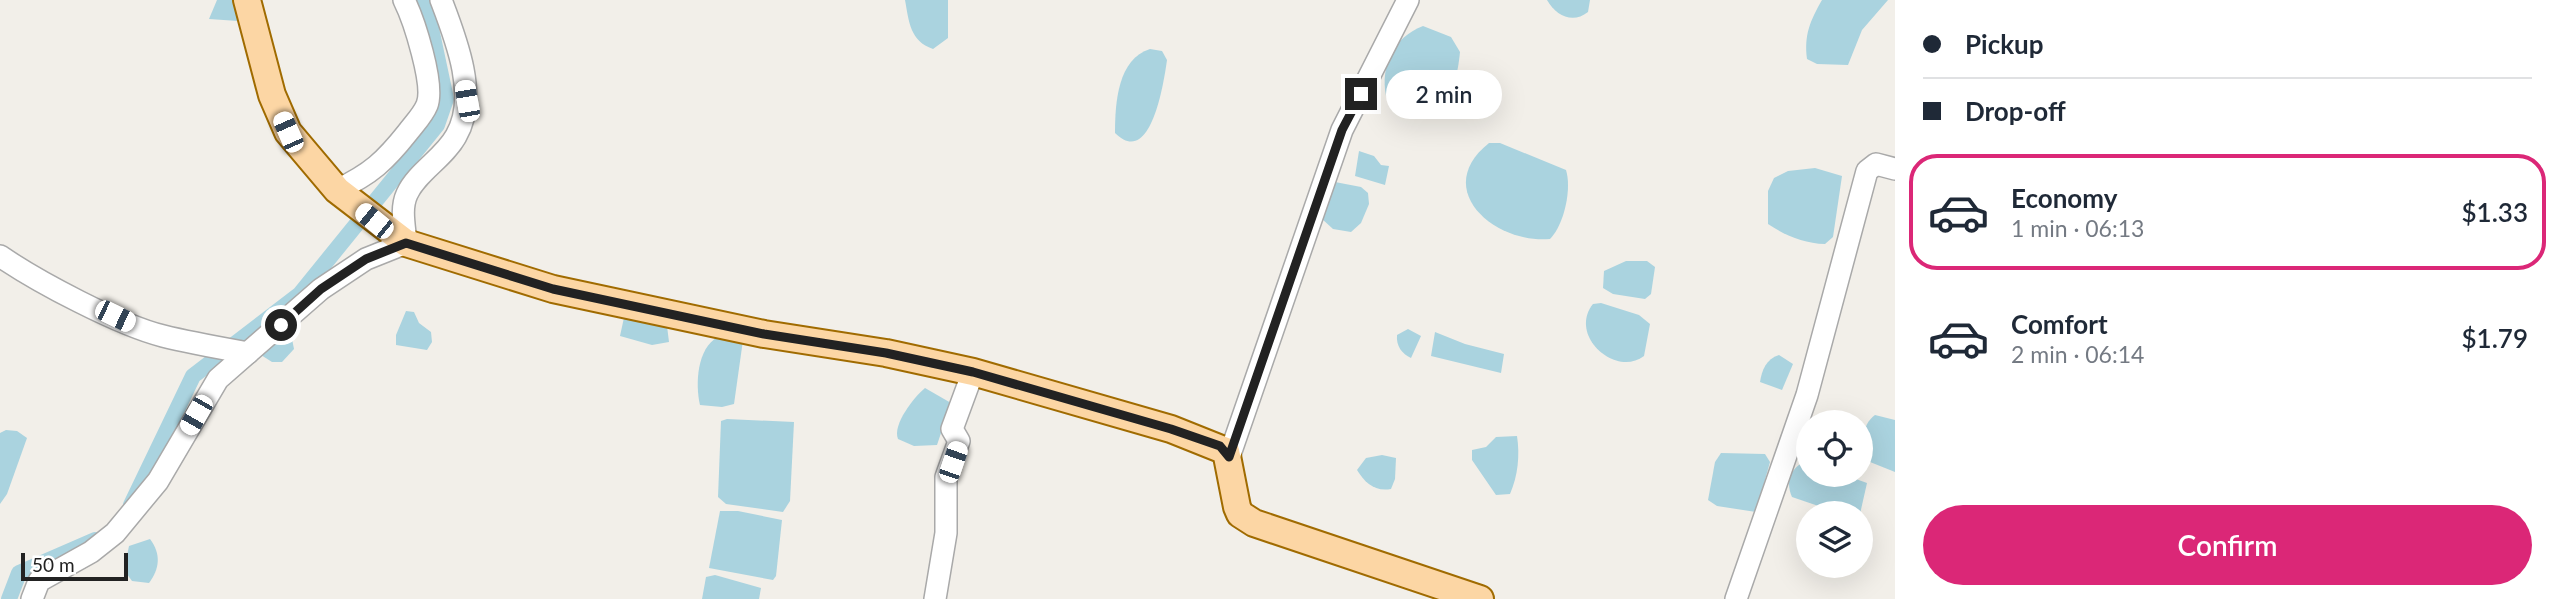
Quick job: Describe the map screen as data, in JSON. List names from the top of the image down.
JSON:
{
  "scale_bar": "50 m",
  "page": {
    "banner": ["Pickup", "Drop-off"],
    "bubble": "2 min",
    "list": [
      {
        "name": "Economy",
        "note": "1 min · 06:13",
        "value": "$1.33"
      },
      {
        "name": "Comfort",
        "note": "2 min · 06:14",
        "value": "$1.79"
      }
    ],
    "buttons": "Confirm",
    "scale": "50 m"
  }
}
